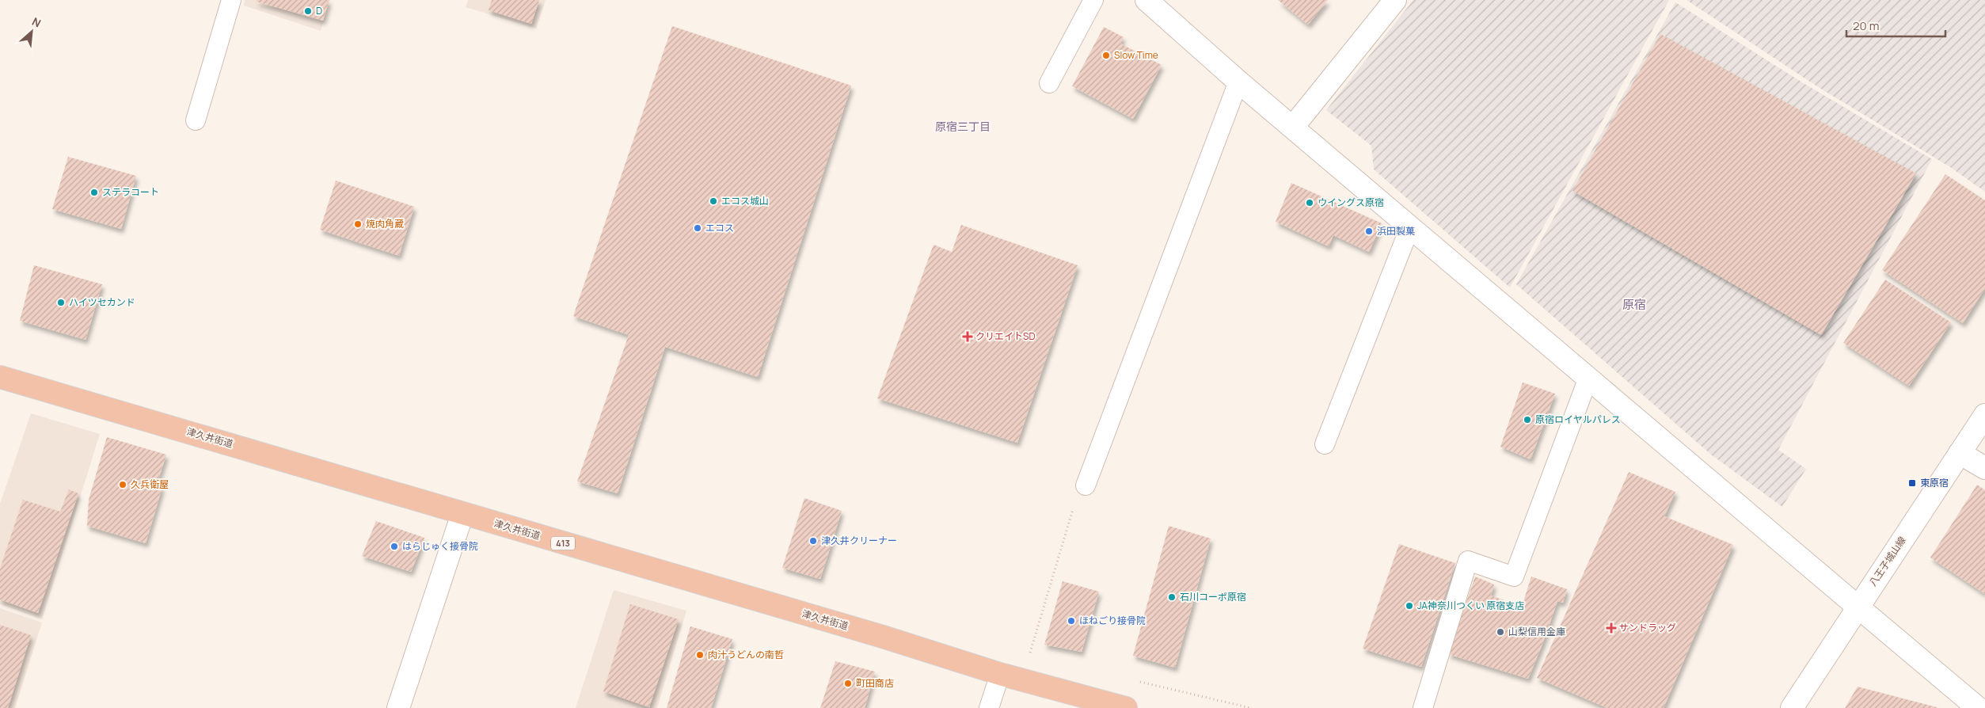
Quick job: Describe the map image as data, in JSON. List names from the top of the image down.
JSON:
{
  "streets": {
    "highway": ["津久井街道", "413"],
    "street": ["八王子城山線"]
  },
  "districts": ["原宿三丁目", "原宿"],
  "places": {
    "other": [
      "D",
      "Slow Time",
      "ステラコート",
      "エコス城山",
      "ウイングス原宿",
      "焼肉角蔵",
      "エコス",
      "浜田製菓",
      "ハイツセカンド",
      "原宿ロイヤルパレス",
      "久兵衛屋",
      "津久井クリーナー",
      "はらじゅく接骨院",
      "石川コーポ原宿",
      "JA神奈川つくい 原宿支店",
      "ほねごり接骨院",
      "山梨信用金庫",
      "肉汁うどんの南哲",
      "町田商店"
    ],
    "health": ["クリエイトSD", "サンドラッグ"],
    "transit": ["東原宿"]
  },
  "scale_bar": "20 m",
  "north": "top right"
}
